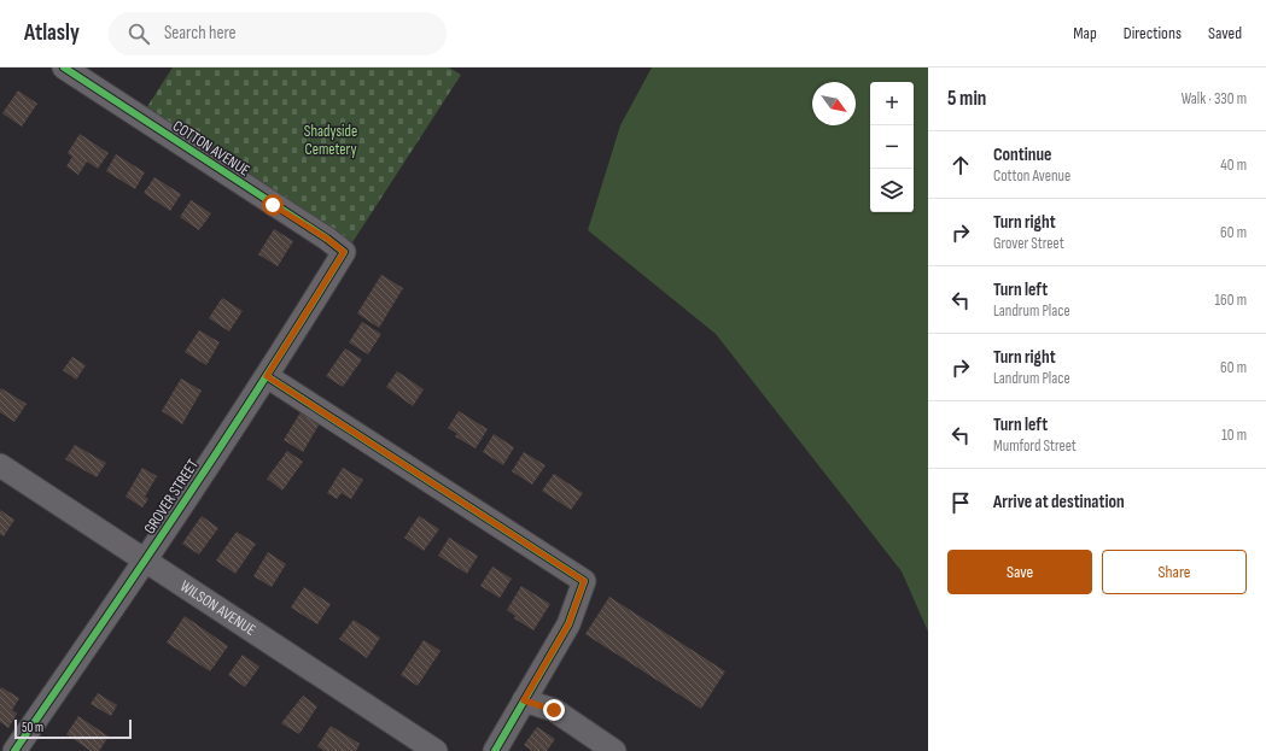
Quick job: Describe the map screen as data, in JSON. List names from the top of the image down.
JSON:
{
  "streets": {
    "street": ["COTTON AVENUE", "GROVER STREET", "WILSON AVENUE"]
  },
  "crossings": [
    ["COTTON AVENUE", "GROVER STREET"],
    ["GROVER STREET", "WILSON AVENUE"]
  ],
  "parks": ["Shadyside Cemetery"],
  "scale_bar": "50 m",
  "north": "bottom right",
  "page": {
    "header": "Atlasly",
    "search": "Search here",
    "nav": ["Map", "Directions", "Saved"],
    "heading": ["5 min", "Walk · 330 m"],
    "map_buttons": ["+", "−"],
    "list": [
      ["Continue", "Cotton Avenue", "40 m"],
      ["Turn right", "Grover Street", "60 m"],
      ["Turn left", "Landrum Place", "160 m"],
      ["Turn right", "Landrum Place", "60 m"],
      ["Turn left", "Mumford Street", "10 m"],
      "Arrive at destination"
    ],
    "buttons": ["Save", "Share"],
    "scale": "50 m"
  }
}
